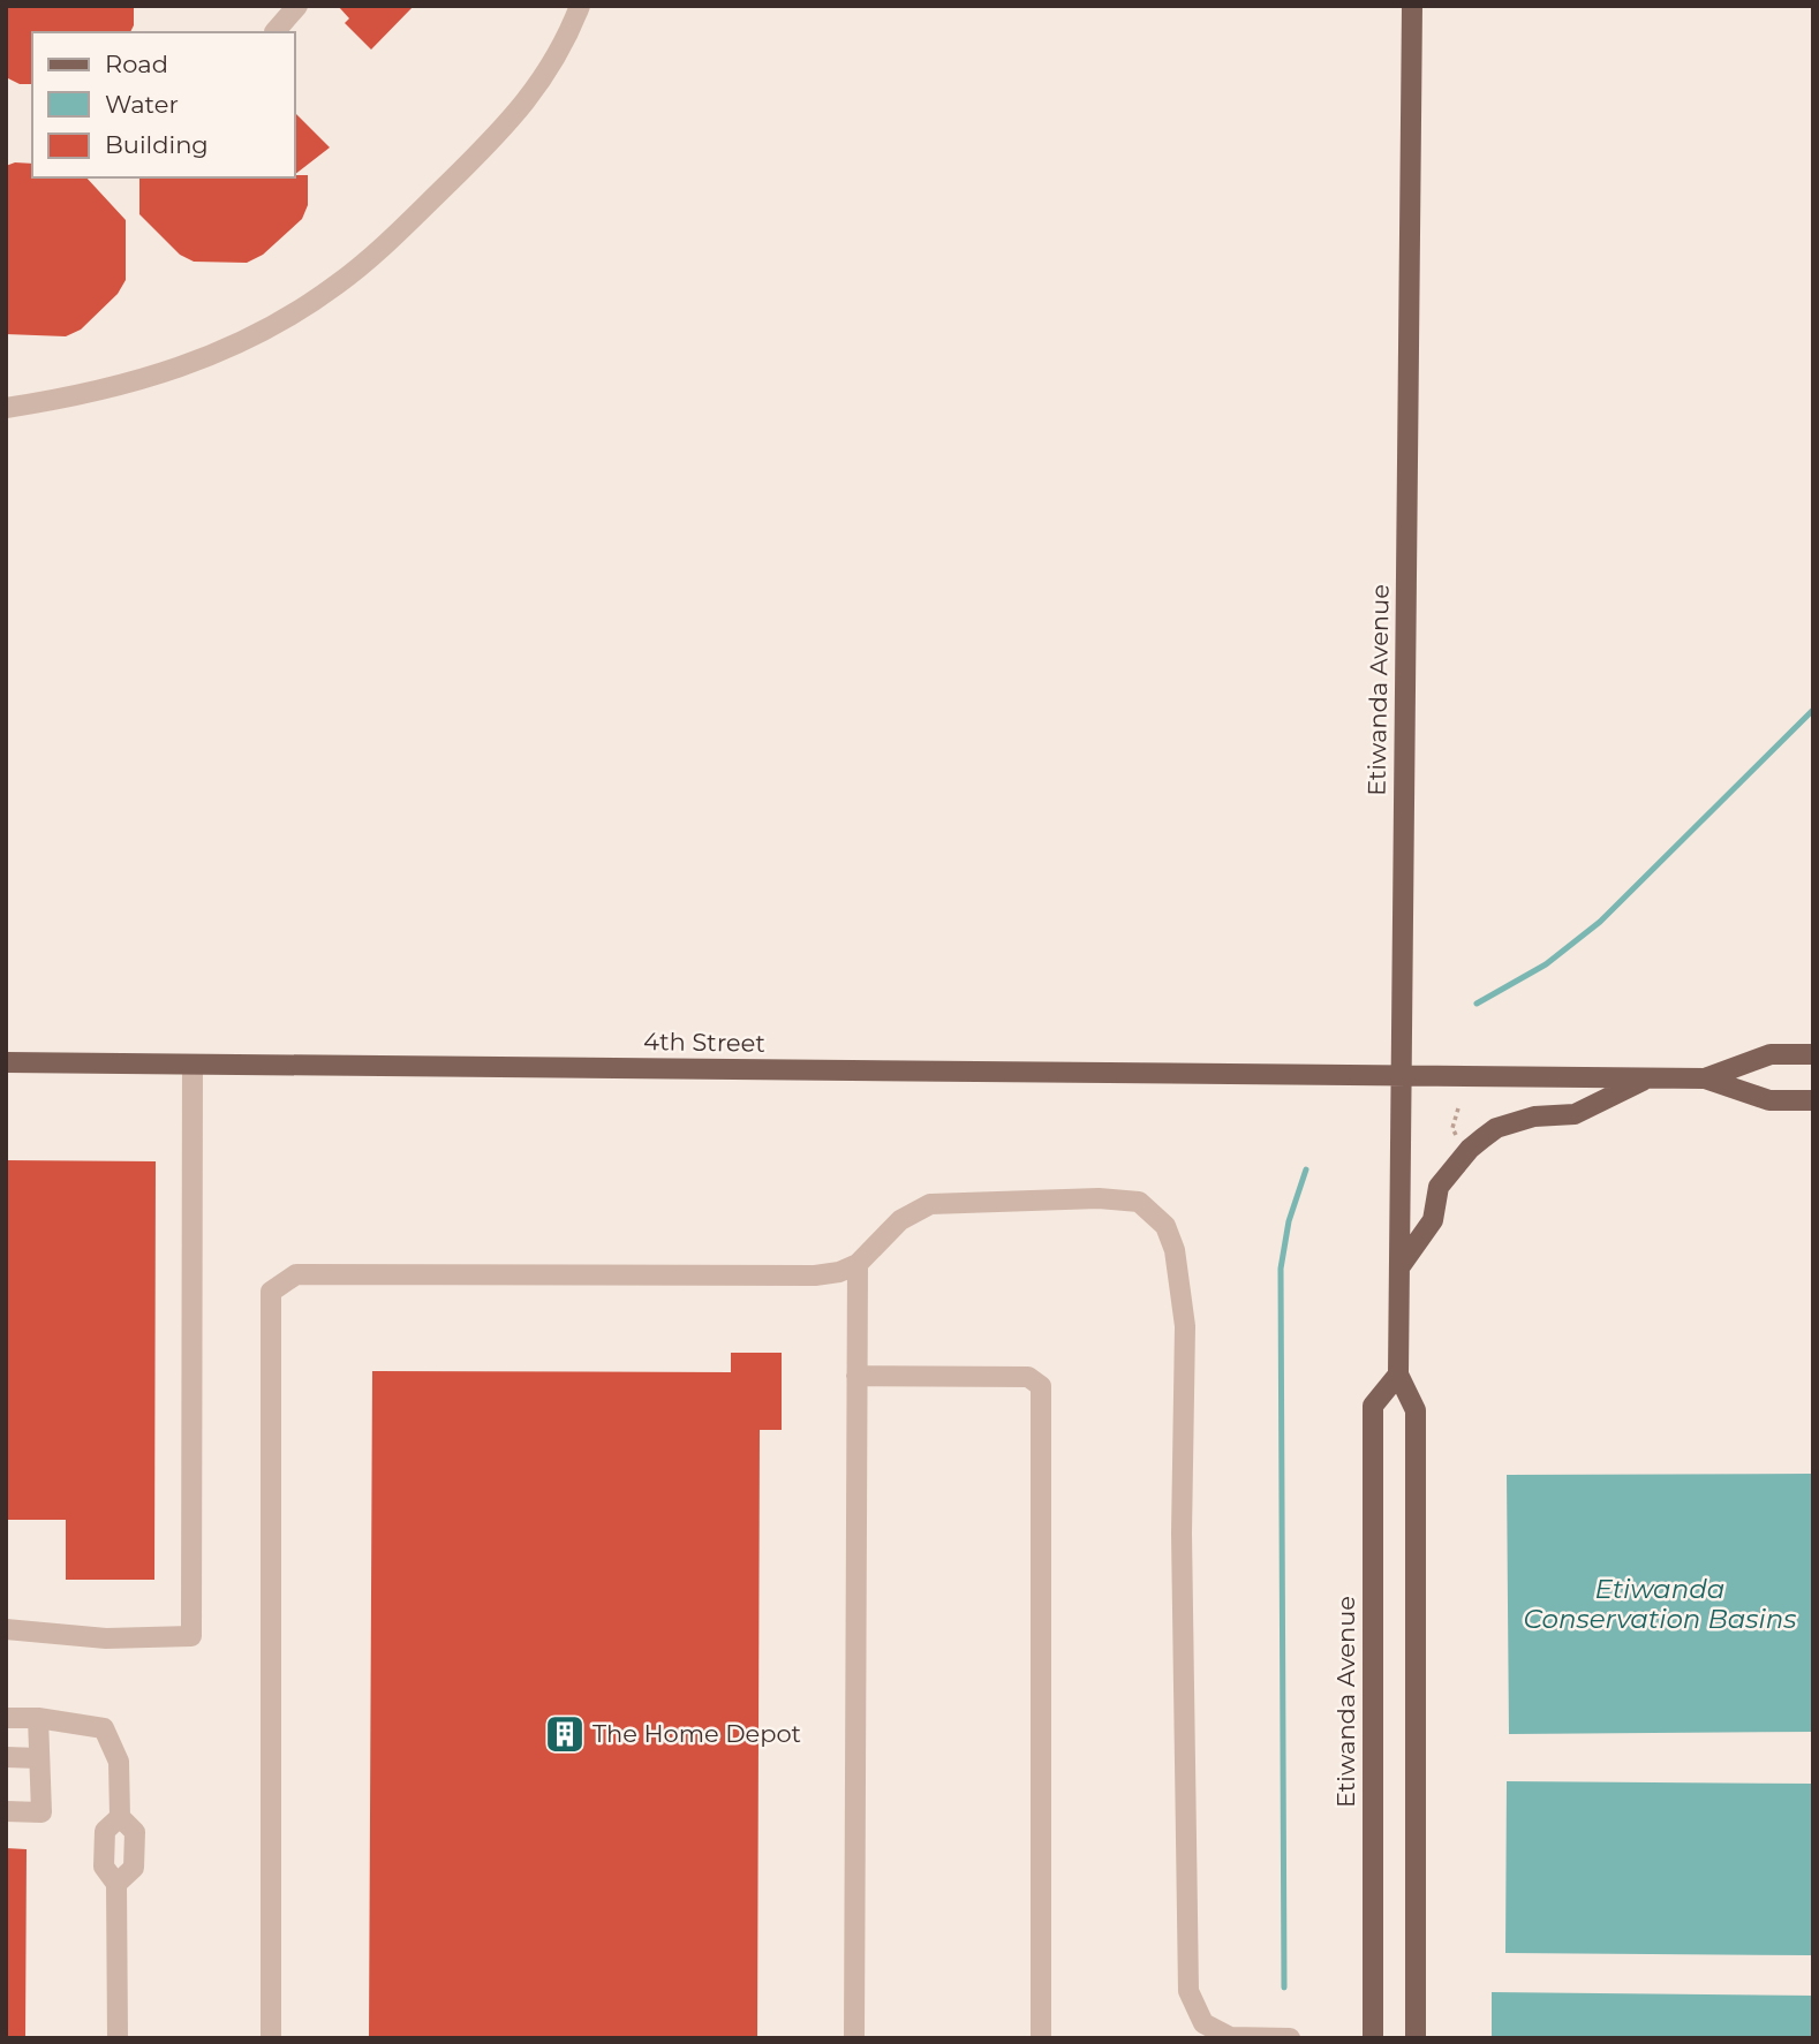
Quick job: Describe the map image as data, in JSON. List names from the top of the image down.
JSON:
{
  "streets": {
    "main road": ["Etiwanda Avenue", "4th Street"]
  },
  "crossings": [
    ["Etiwanda Avenue", "4th Street"]
  ],
  "water": ["Etiwanda Conservation Basins"],
  "places": {
    "building": ["The Home Depot"]
  },
  "legend": ["Road", "Water", "Building"]
}
